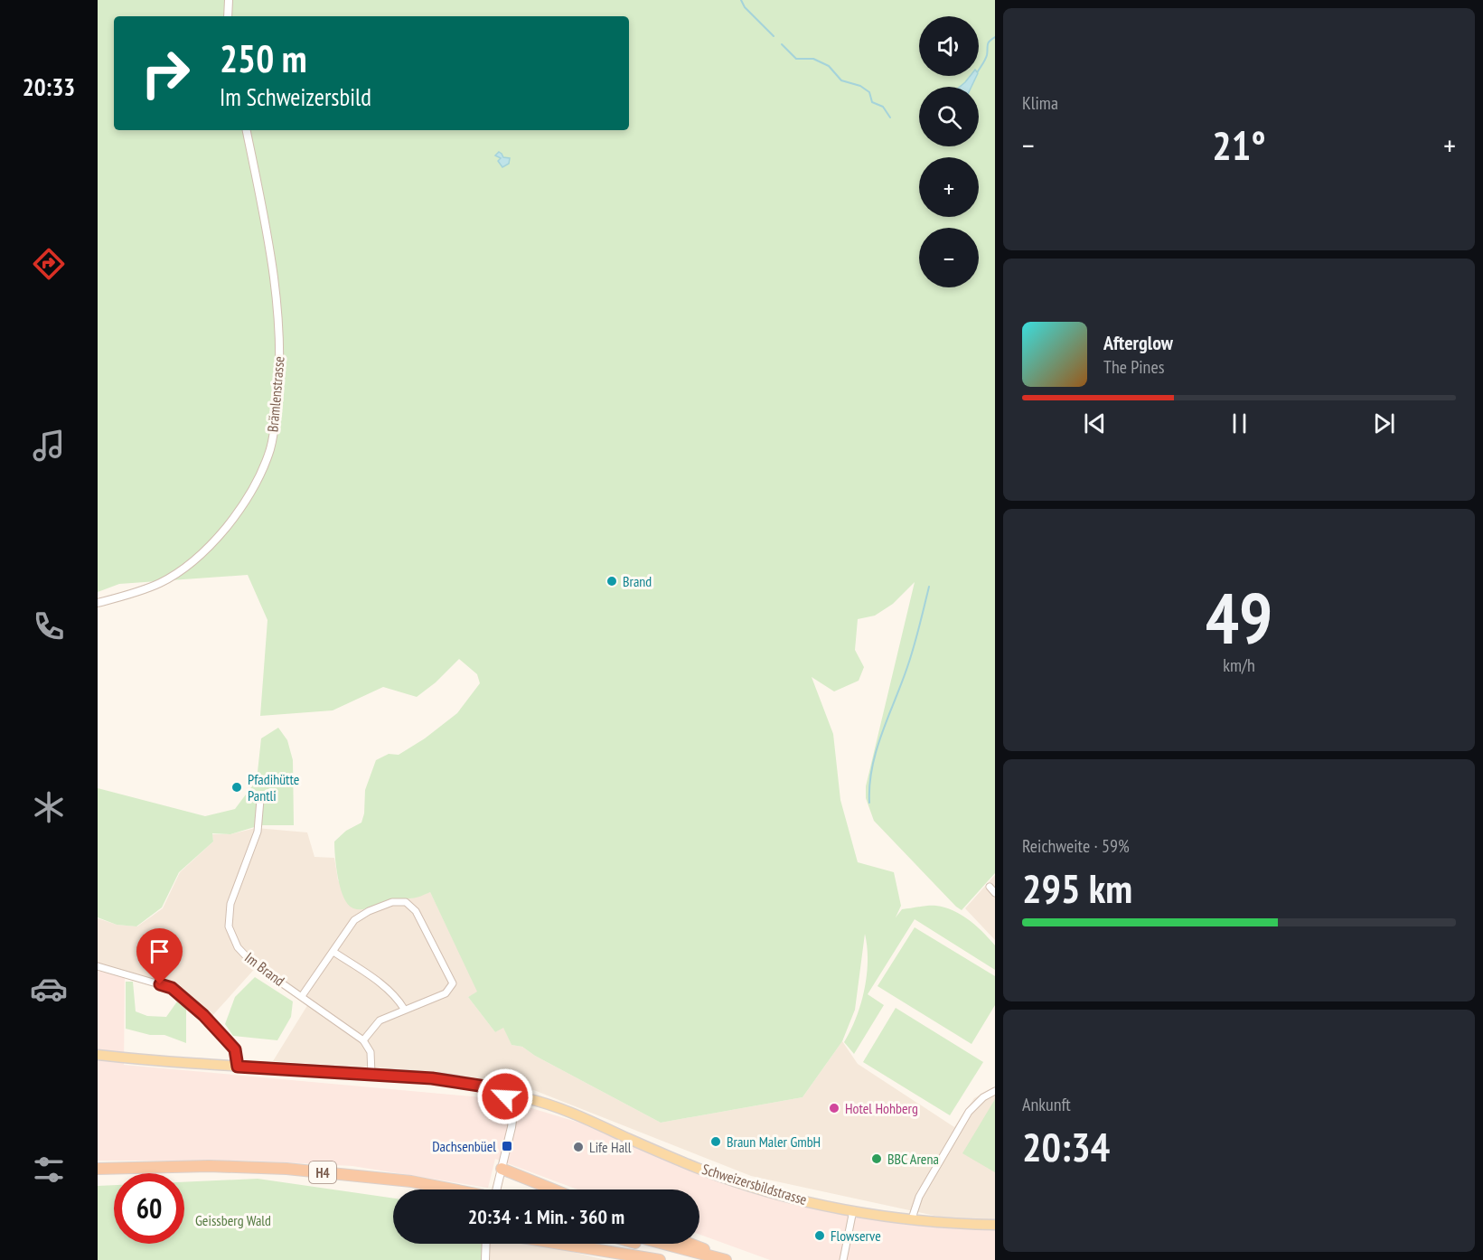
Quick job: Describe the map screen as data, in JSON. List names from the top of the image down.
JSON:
{
  "streets": {
    "highway": ["H4"],
    "main road": ["Schweizersbildstrasse"],
    "street": ["Brämlenstrasse", "Im Brand"]
  },
  "parks": ["Geissberg Wald"],
  "places": {
    "other": [
      "Brand",
      "Pfadihütte Pantli",
      "Hotel Hohberg",
      "Braun Maler GmbH",
      "Life Hall",
      "BBC Arena",
      "Flowserve"
    ],
    "transit": ["Dachsenbüel"]
  },
  "page": {
    "tabs": "20:33",
    "tile": [
      "Klima",
      ["49", "km/h"],
      ["Reichweite · 59%", "295 km"],
      ["Ankunft", "20:34"]
    ],
    "map_buttons": ["+", "−"],
    "turn": ["250 m", "Im Schweizersbild"],
    "heat": ["−", "21°", "+"],
    "song": ["Afterglow", "The Pines"],
    "limit": "60",
    "trip": "20:34 · 1 Min. · 360 m"
  }
}
